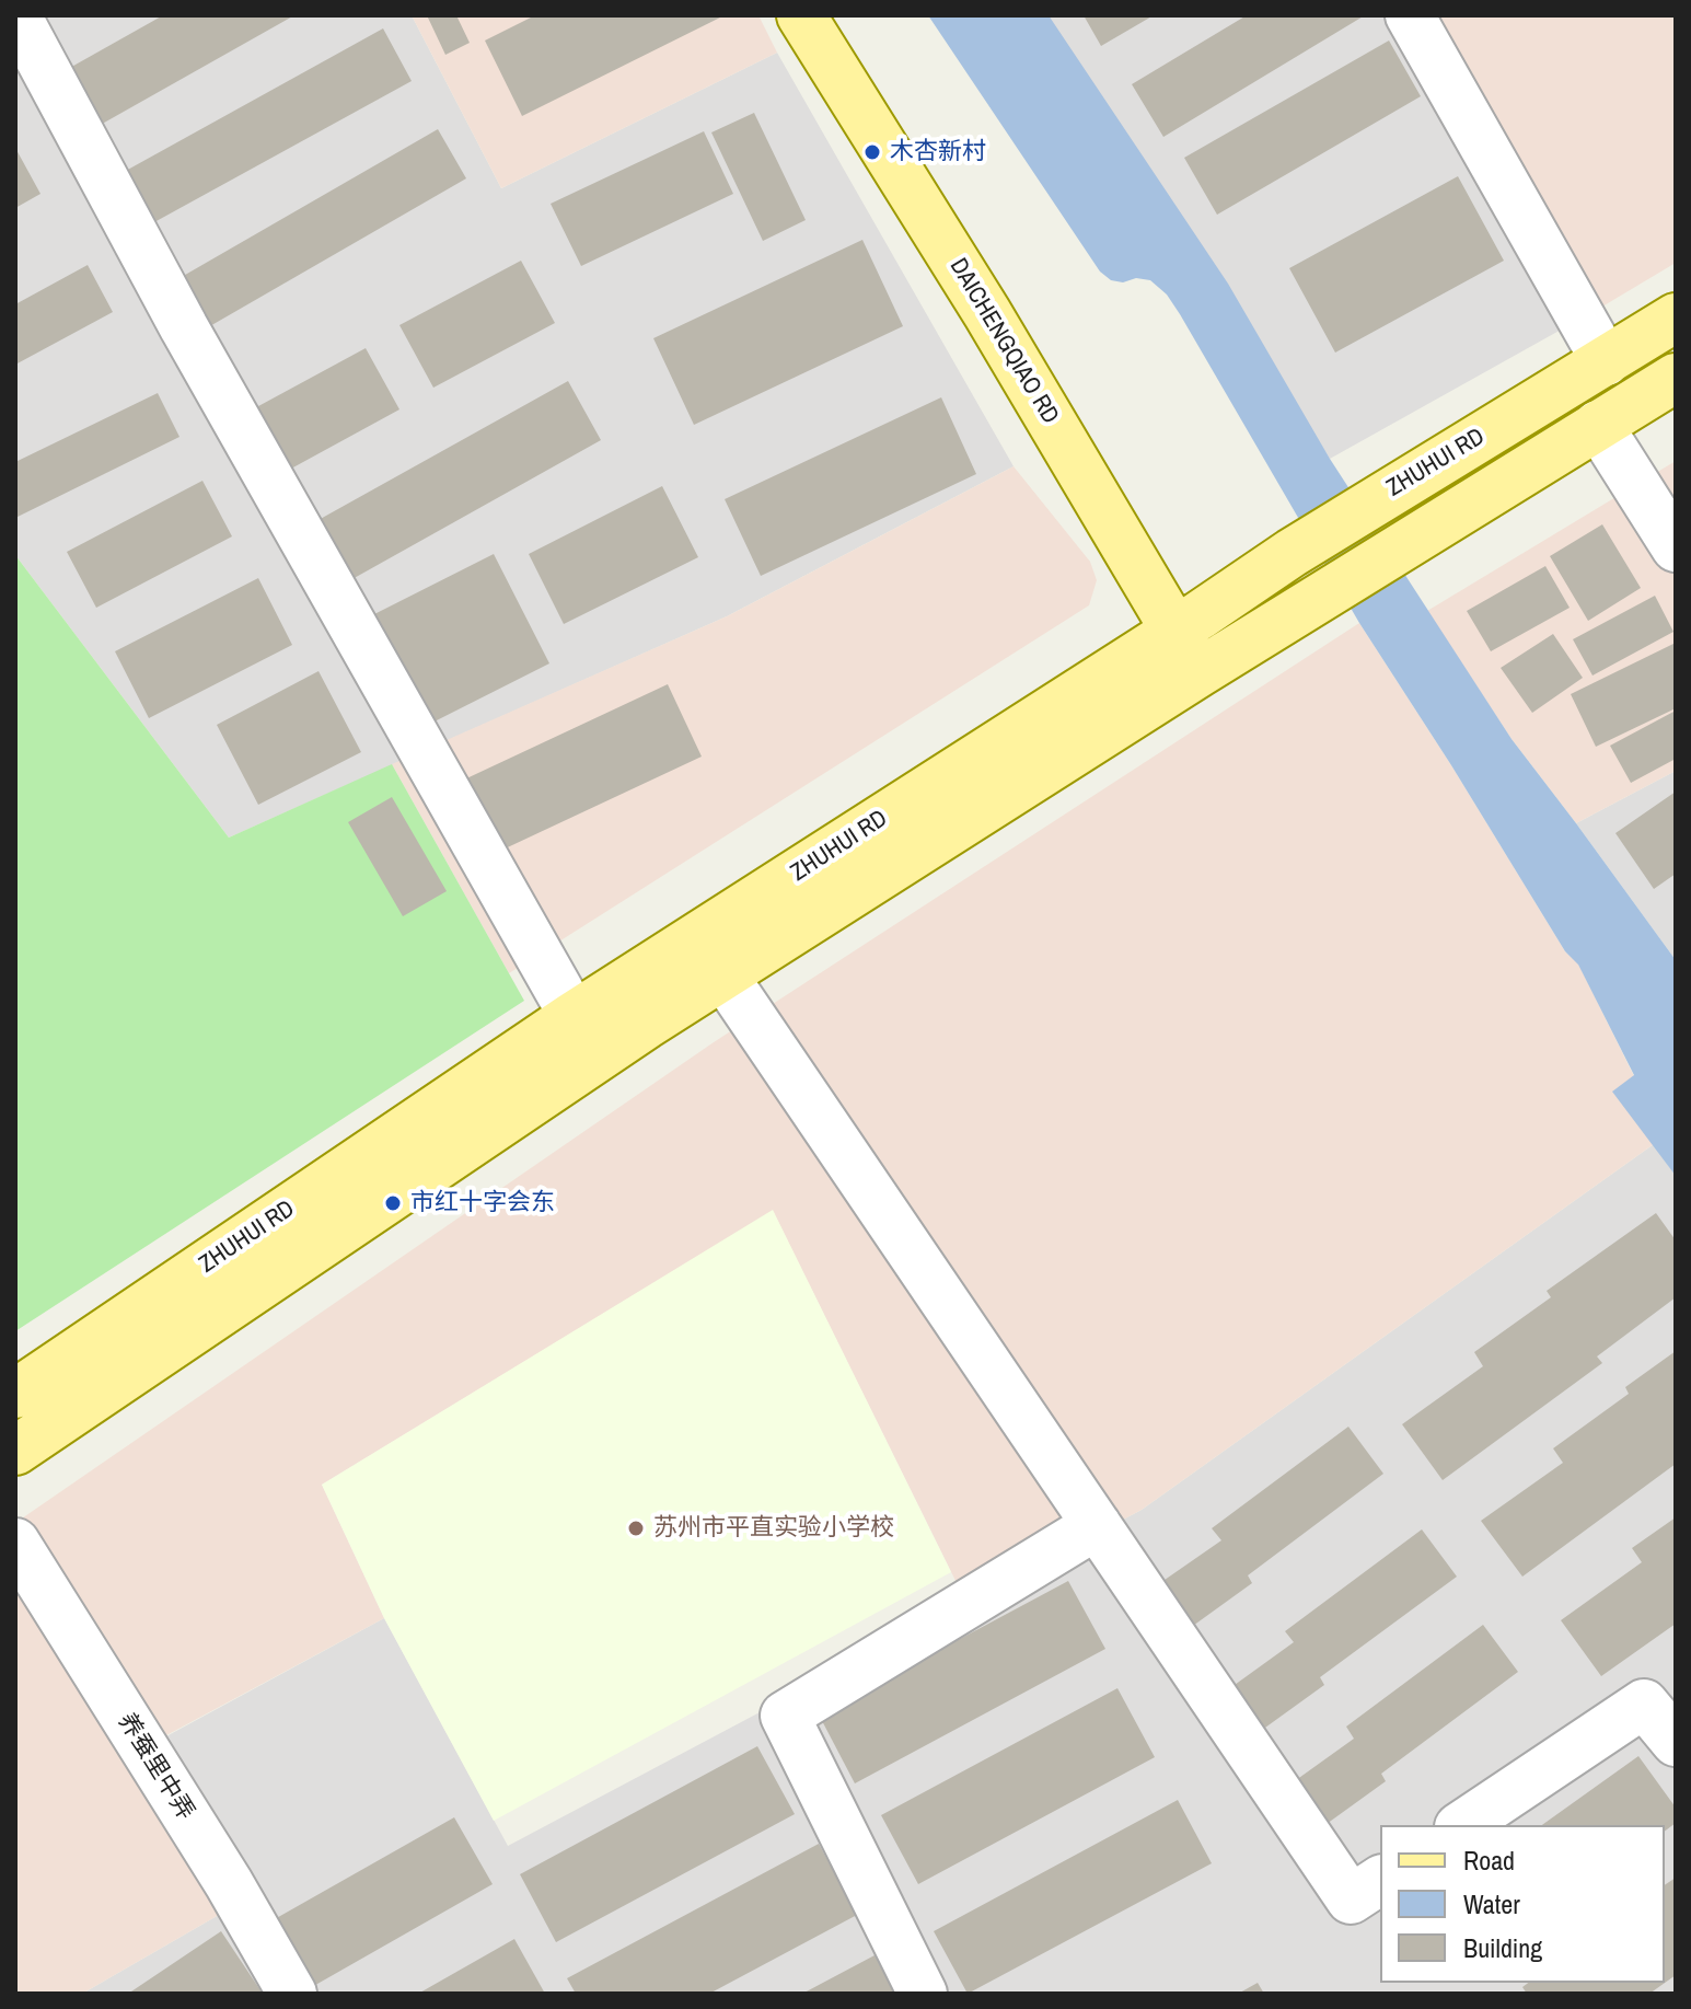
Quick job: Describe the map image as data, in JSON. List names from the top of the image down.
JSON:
{
  "streets": {
    "main road": ["DAICHENGQIAO RD", "ZHUHUI RD"],
    "street": ["养蚕里中弄"]
  },
  "crossings": [
    ["DAICHENGQIAO RD", "ZHUHUI RD"]
  ],
  "places": ["木杏新村", "市红十字会东", "苏州市平直实验小学校"],
  "legend": ["Road", "Water", "Building"]
}
